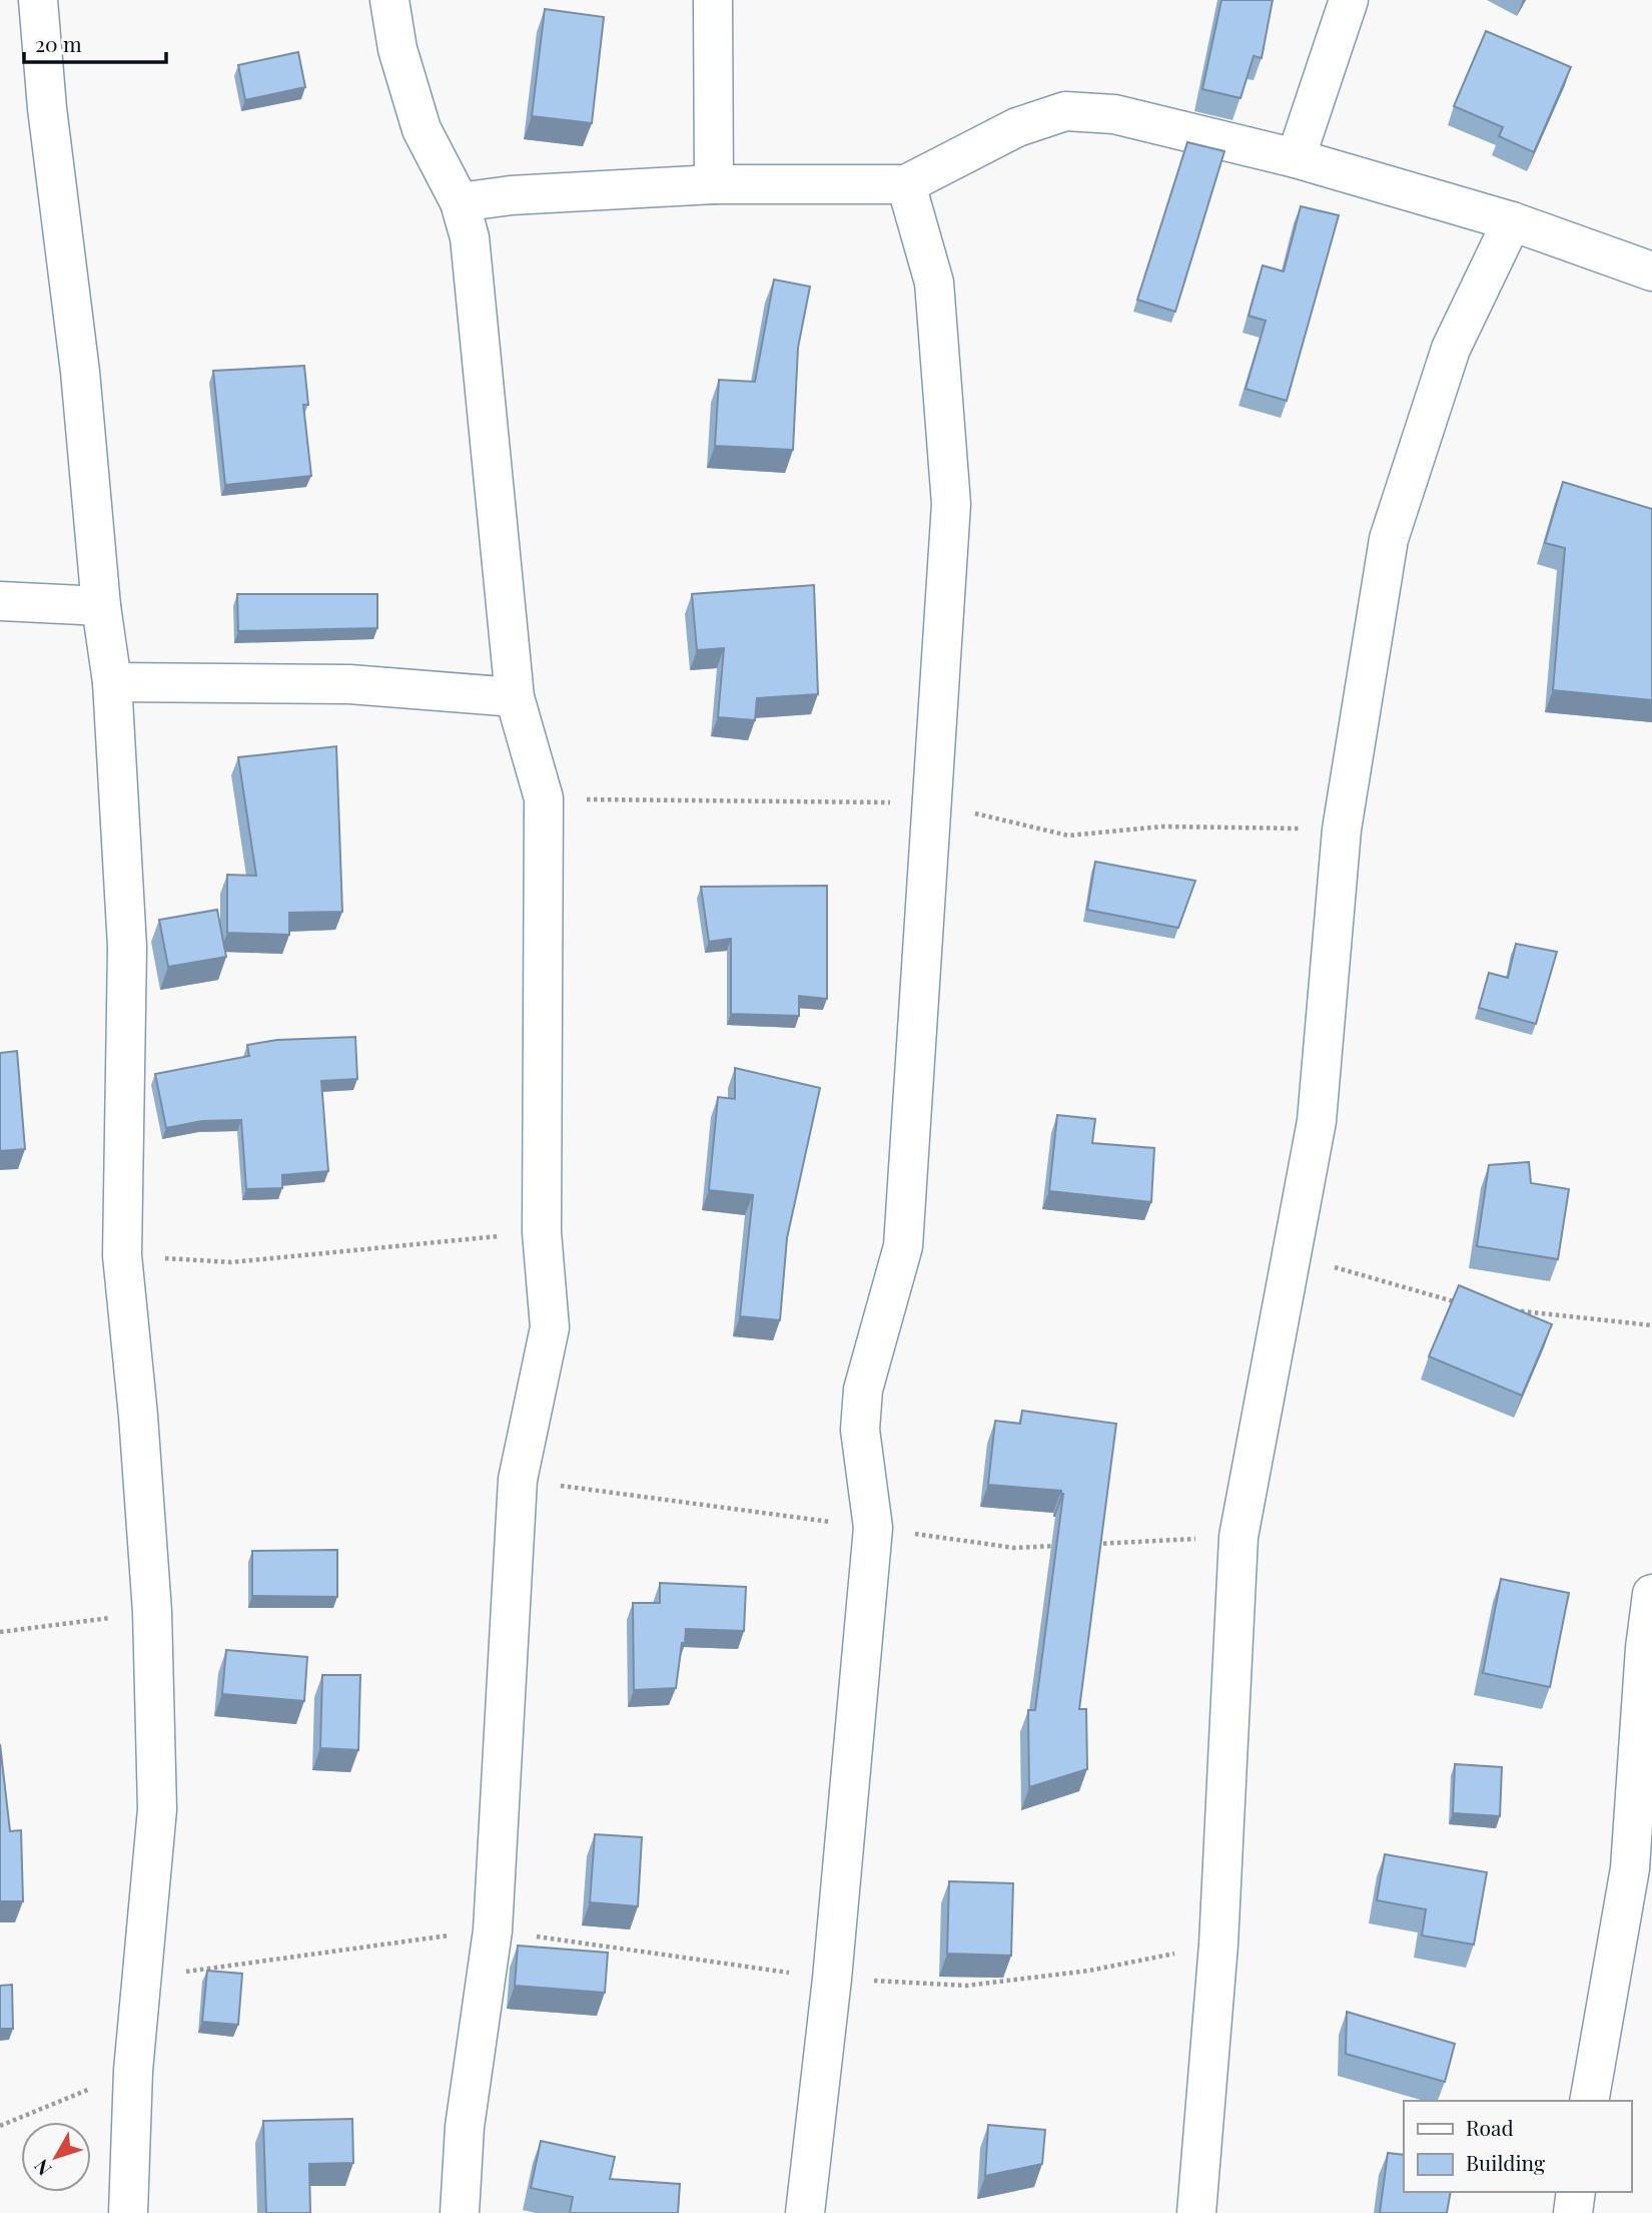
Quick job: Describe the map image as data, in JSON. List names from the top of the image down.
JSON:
{
  "legend": ["Road", "Building"],
  "scale_bar": "20 m",
  "north": "bottom left"
}
